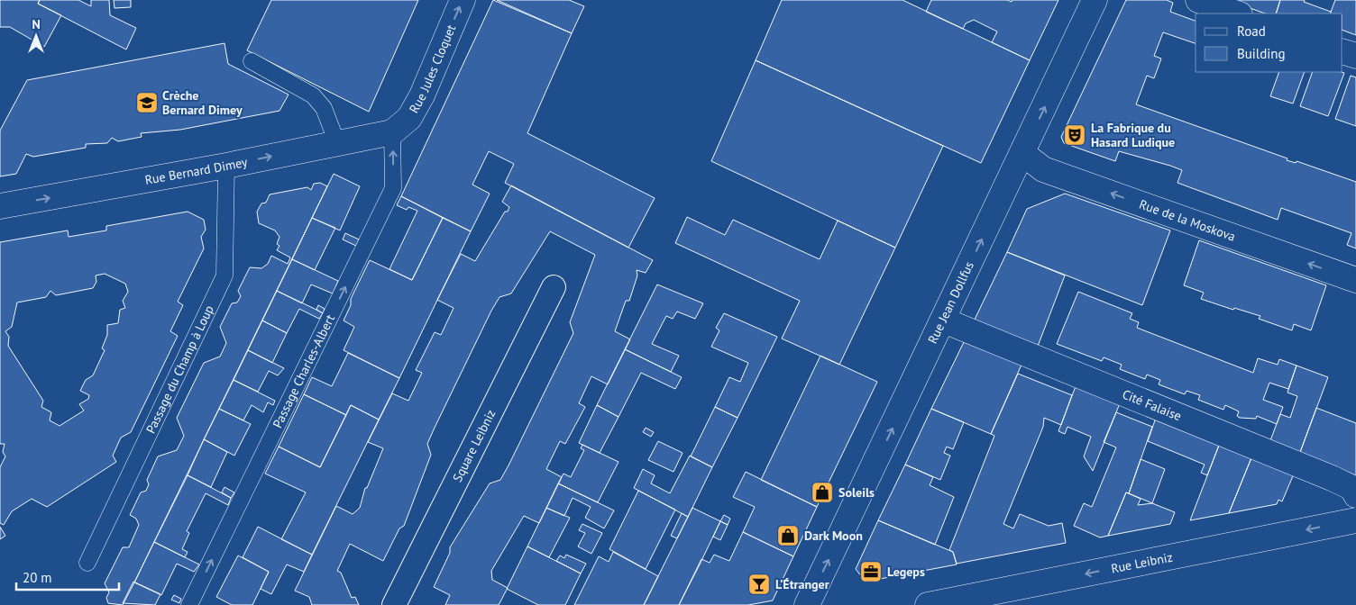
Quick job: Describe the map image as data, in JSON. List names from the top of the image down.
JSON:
{
  "streets": {
    "street": [
      "Rue Jules Cloquet",
      "Rue Bernard Dimey",
      "Rue de la Moskova",
      "Rue Jean Dollfus",
      "Cité Falaise",
      "Square Leibniz",
      "Rue Leibniz"
    ],
    "lane": ["Passage du Champ à Loup", "Passage Charles-Albert"]
  },
  "crossings": [
    ["Rue Jules Cloquet", "Rue Bernard Dimey"],
    ["Rue Jules Cloquet", "Passage Charles-Albert"],
    ["Rue Bernard Dimey", "Passage du Champ à Loup"],
    ["Rue Bernard Dimey", "Passage Charles-Albert"],
    ["Rue de la Moskova", "Rue Jean Dollfus"],
    ["Rue Jean Dollfus", "Cité Falaise"]
  ],
  "one_way": [
    "Rue Jules Cloquet",
    "Rue Bernard Dimey",
    "Rue de la Moskova",
    "Rue Jean Dollfus",
    "Passage Charles-Albert",
    "Rue Leibniz"
  ],
  "places": {
    "school or university": ["Crèche Bernard Dimey"],
    "theatre": ["La Fabrique du Hasard Ludique"],
    "shop": ["Soleils", "Dark Moon"],
    "office": ["Legeps"],
    "bar": ["L’Étranger"]
  },
  "legend": ["Road", "Building"],
  "scale_bar": "20 m",
  "north": "top"
}
